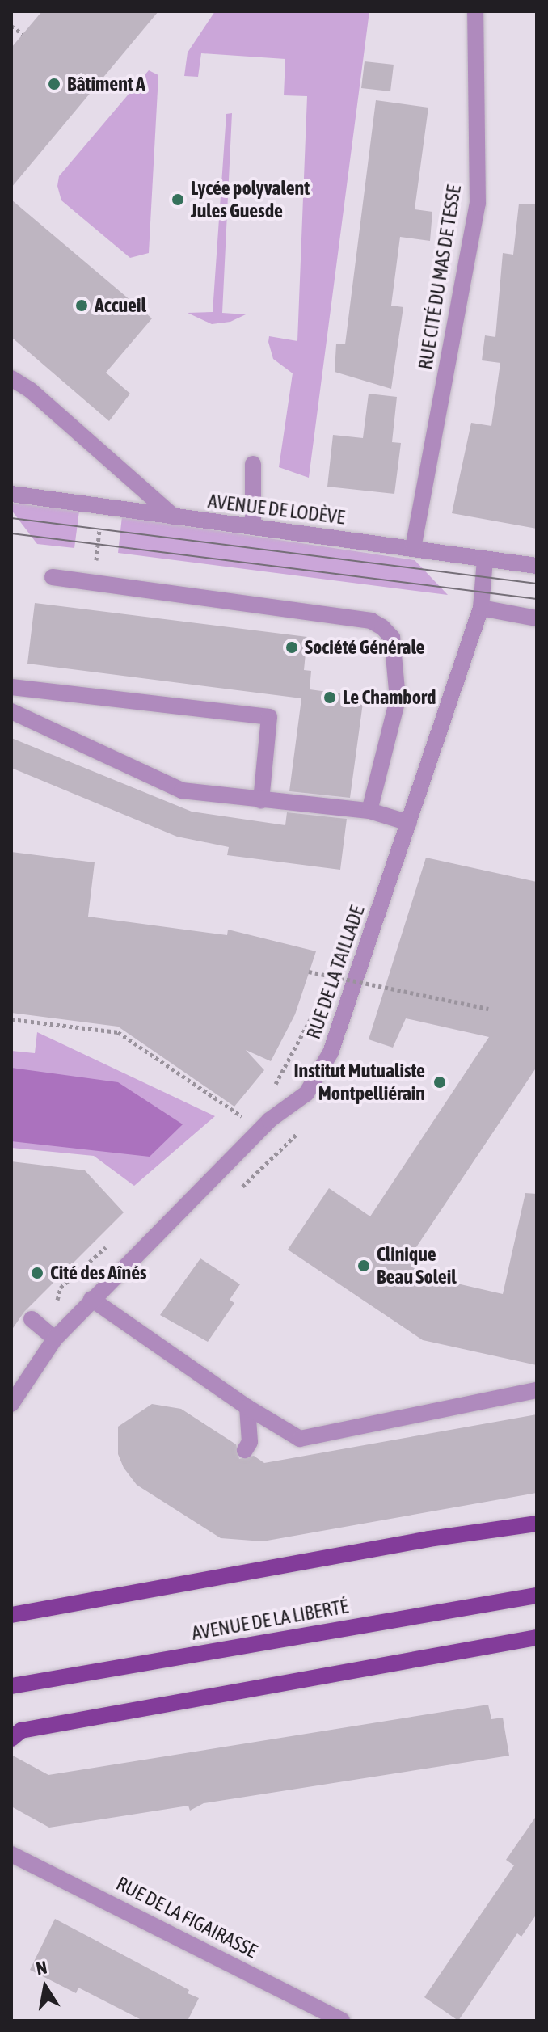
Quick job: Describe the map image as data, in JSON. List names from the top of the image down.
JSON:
{
  "streets": {
    "main road": ["AVENUE DE LA LIBERTÉ"],
    "street": [
      "RUE CITÉ DU MAS DE TESSE",
      "AVENUE DE LODÈVE",
      "RUE DE LA TAILLADE",
      "RUE DE LA FIGAIRASSE"
    ]
  },
  "crossings": [
    ["RUE CITÉ DU MAS DE TESSE", "AVENUE DE LODÈVE"],
    ["AVENUE DE LODÈVE", "RUE DE LA TAILLADE"]
  ],
  "places": [
    "Bâtiment A",
    "Lycée polyvalent Jules Guesde",
    "Accueil",
    "Société Générale",
    "Le Chambord",
    "Institut Mutualiste Montpelliérain",
    "Clinique Beau Soleil",
    "Cité des Aînés"
  ],
  "north": "top"
}
